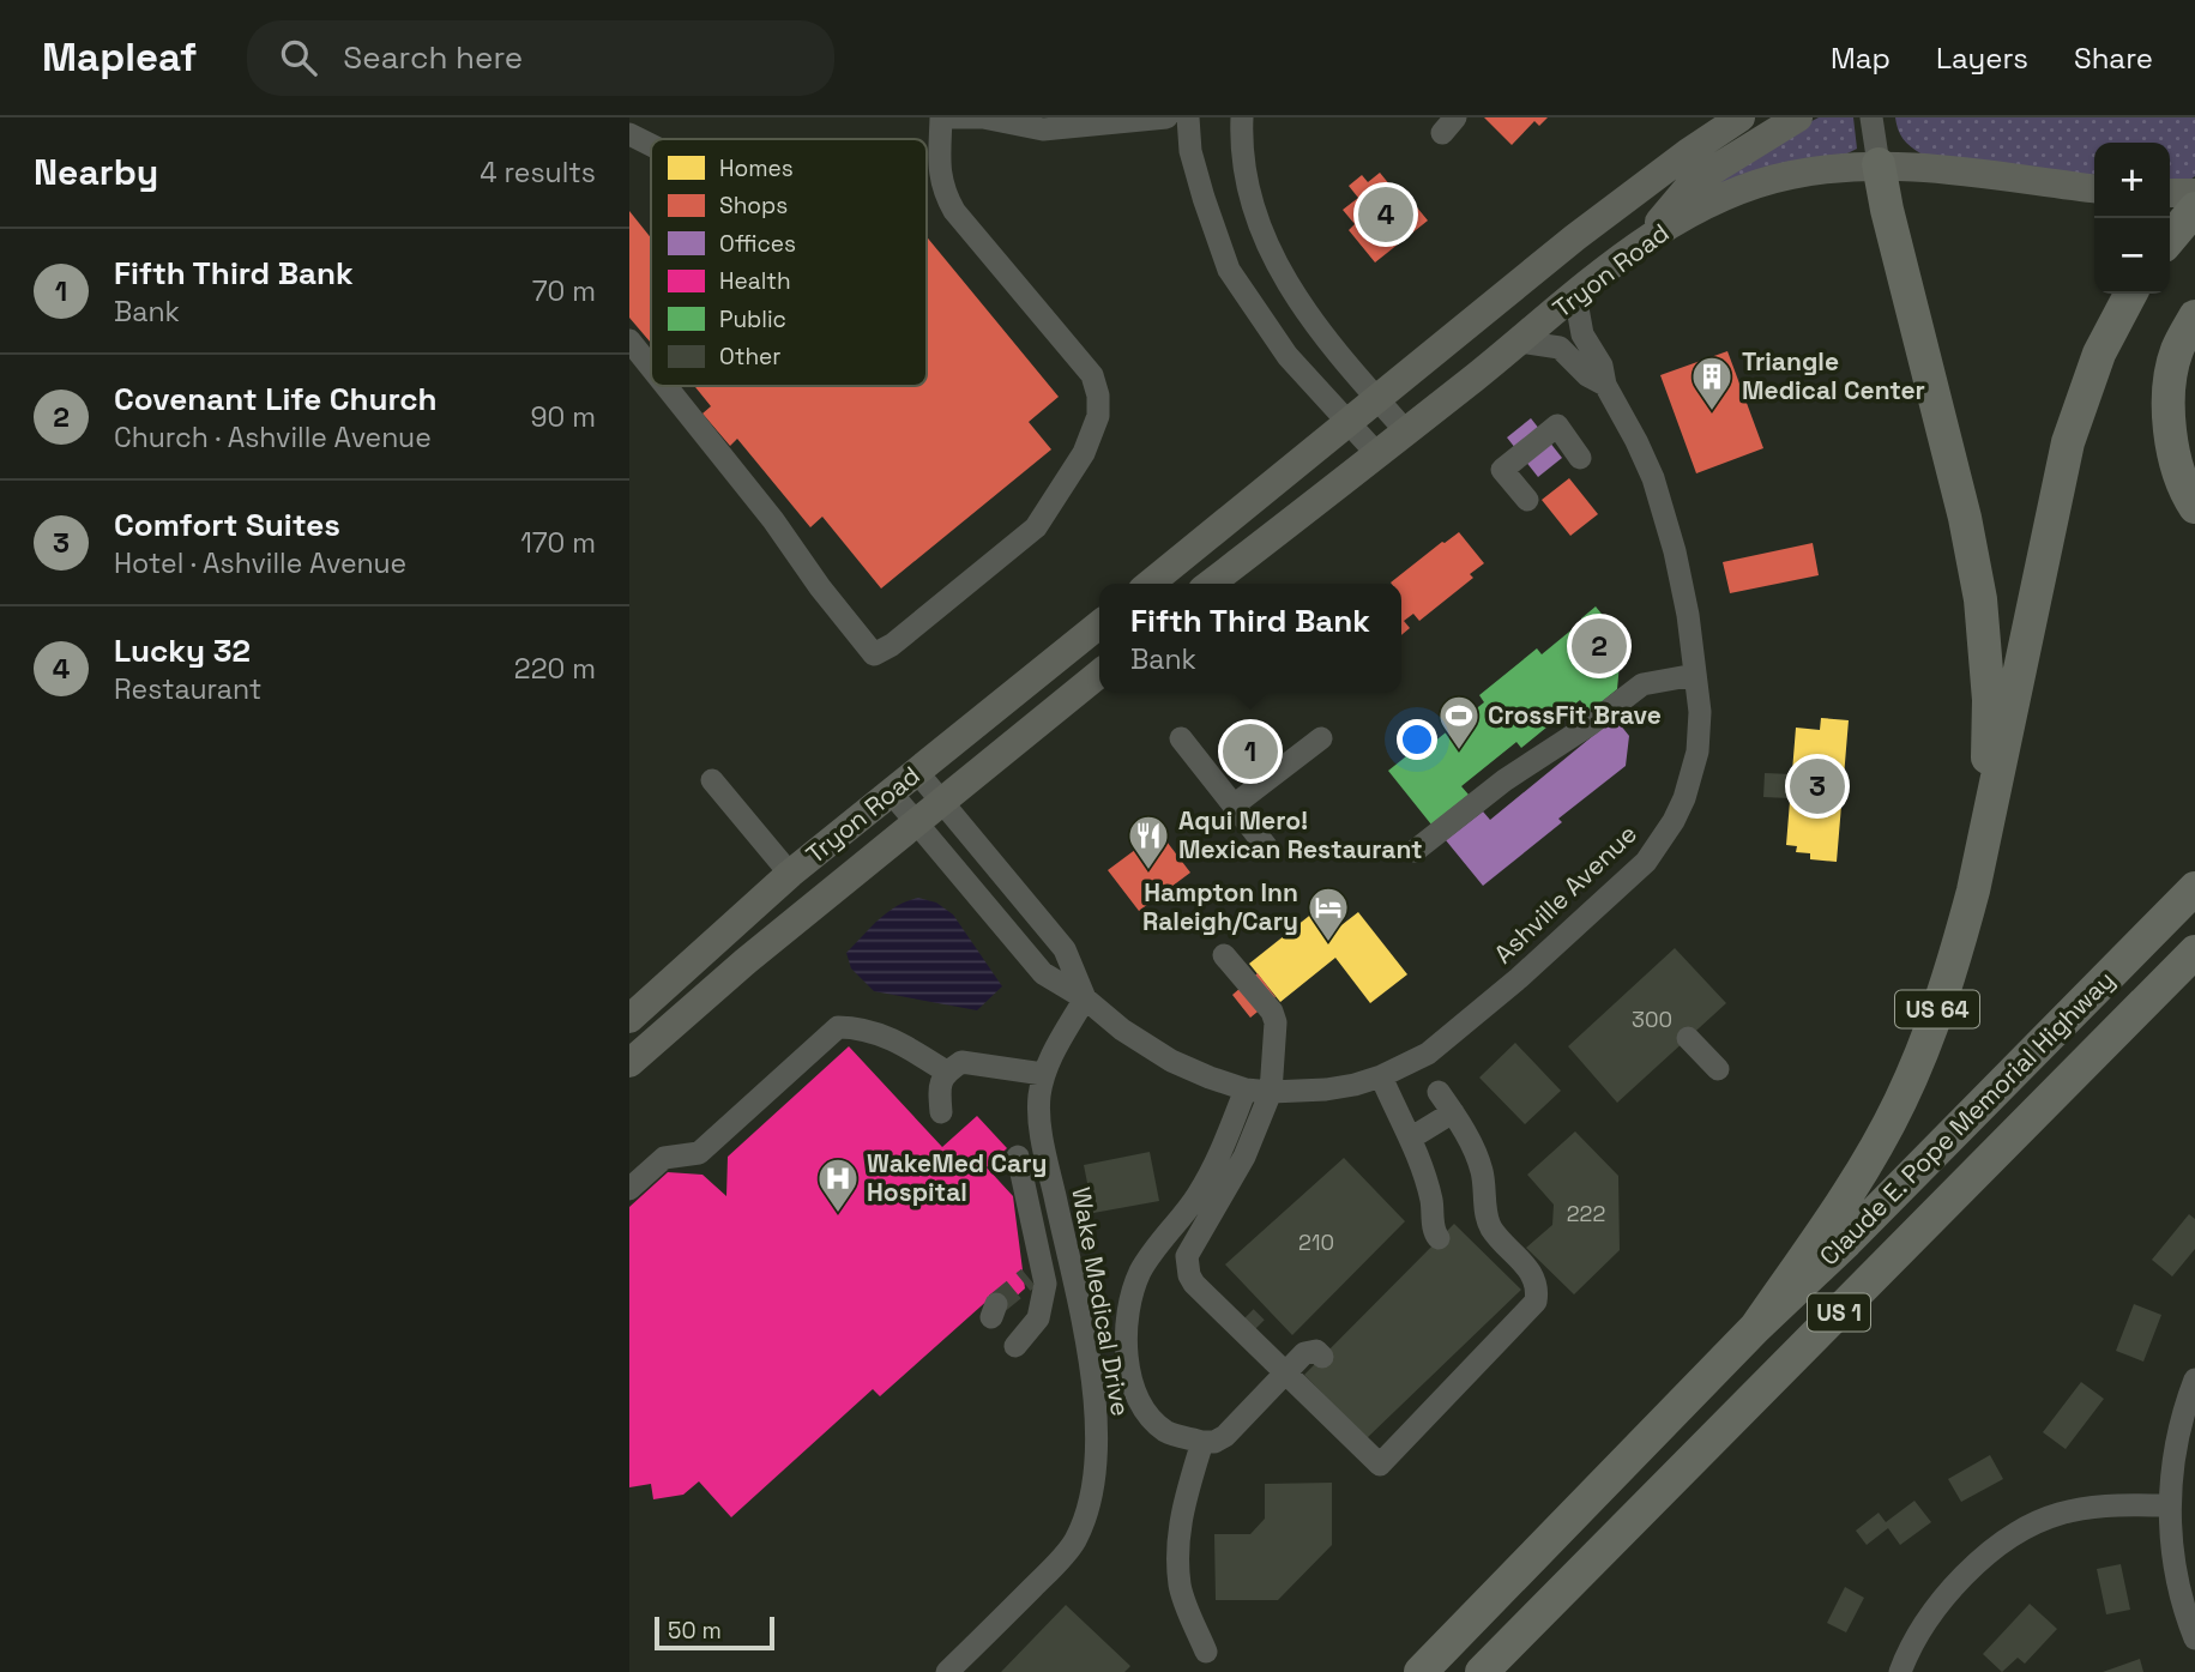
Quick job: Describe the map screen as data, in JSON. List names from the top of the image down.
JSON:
{
  "streets": {
    "highway": ["US 64", "Claude E. Pope Memorial Highway", "US 1"],
    "main road": ["Tryon Road"],
    "street": ["Ashville Avenue", "Wake Medical Drive"]
  },
  "crossings": [
    ["Tryon Road", "Ashville Avenue"],
    ["Ashville Avenue", "Wake Medical Drive"],
    ["US 64", "Claude E. Pope Memorial Highway"]
  ],
  "places": {
    "building": ["Triangle Medical Center"],
    "sports": ["CrossFit Brave"],
    "restaurant": ["Aqui Mero! Mexican Restaurant"],
    "hotel": ["Hampton Inn Raleigh/Cary"],
    "hospital": ["WakeMed Cary Hospital"]
  },
  "house_numbers": ["300", "222", "210"],
  "legend": [
    "Homes",
    "Shops",
    "Offices",
    "Health",
    "Public",
    "Other"
  ],
  "scale_bar": "50 m",
  "page": {
    "header": "Mapleaf",
    "search": "Search here",
    "nav": ["Map", "Layers", "Share"],
    "heading": ["Nearby", "4 results"],
    "map_buttons": ["+", "−"],
    "pins": [
      "4",
      "2",
      "1",
      "3"
    ],
    "list": [
      {
        "mark": "1",
        "name": "Fifth Third Bank",
        "note": "Bank",
        "value": "70 m"
      },
      {
        "mark": "2",
        "name": "Covenant Life Church",
        "note": "Church · Ashville Avenue",
        "value": "90 m"
      },
      {
        "mark": "3",
        "name": "Comfort Suites",
        "note": "Hotel · Ashville Avenue",
        "value": "170 m"
      },
      {
        "mark": "4",
        "name": "Lucky 32",
        "note": "Restaurant",
        "value": "220 m"
      }
    ],
    "popup": ["Fifth Third Bank", "Bank"],
    "scale": "50 m"
  }
}
